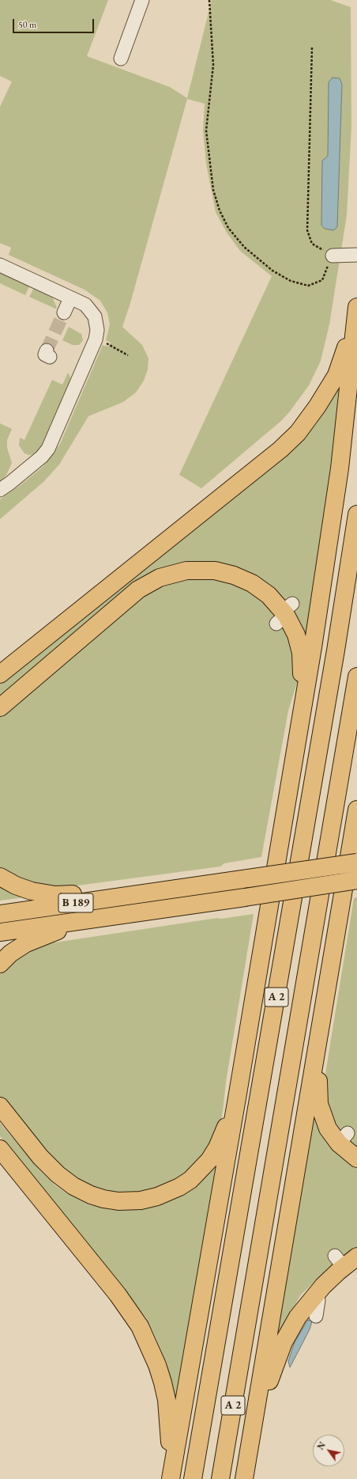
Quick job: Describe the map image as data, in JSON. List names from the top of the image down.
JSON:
{
  "streets": {
    "highway": ["B 189", "A 2"]
  },
  "scale_bar": "50 m",
  "north": "top left"
}
